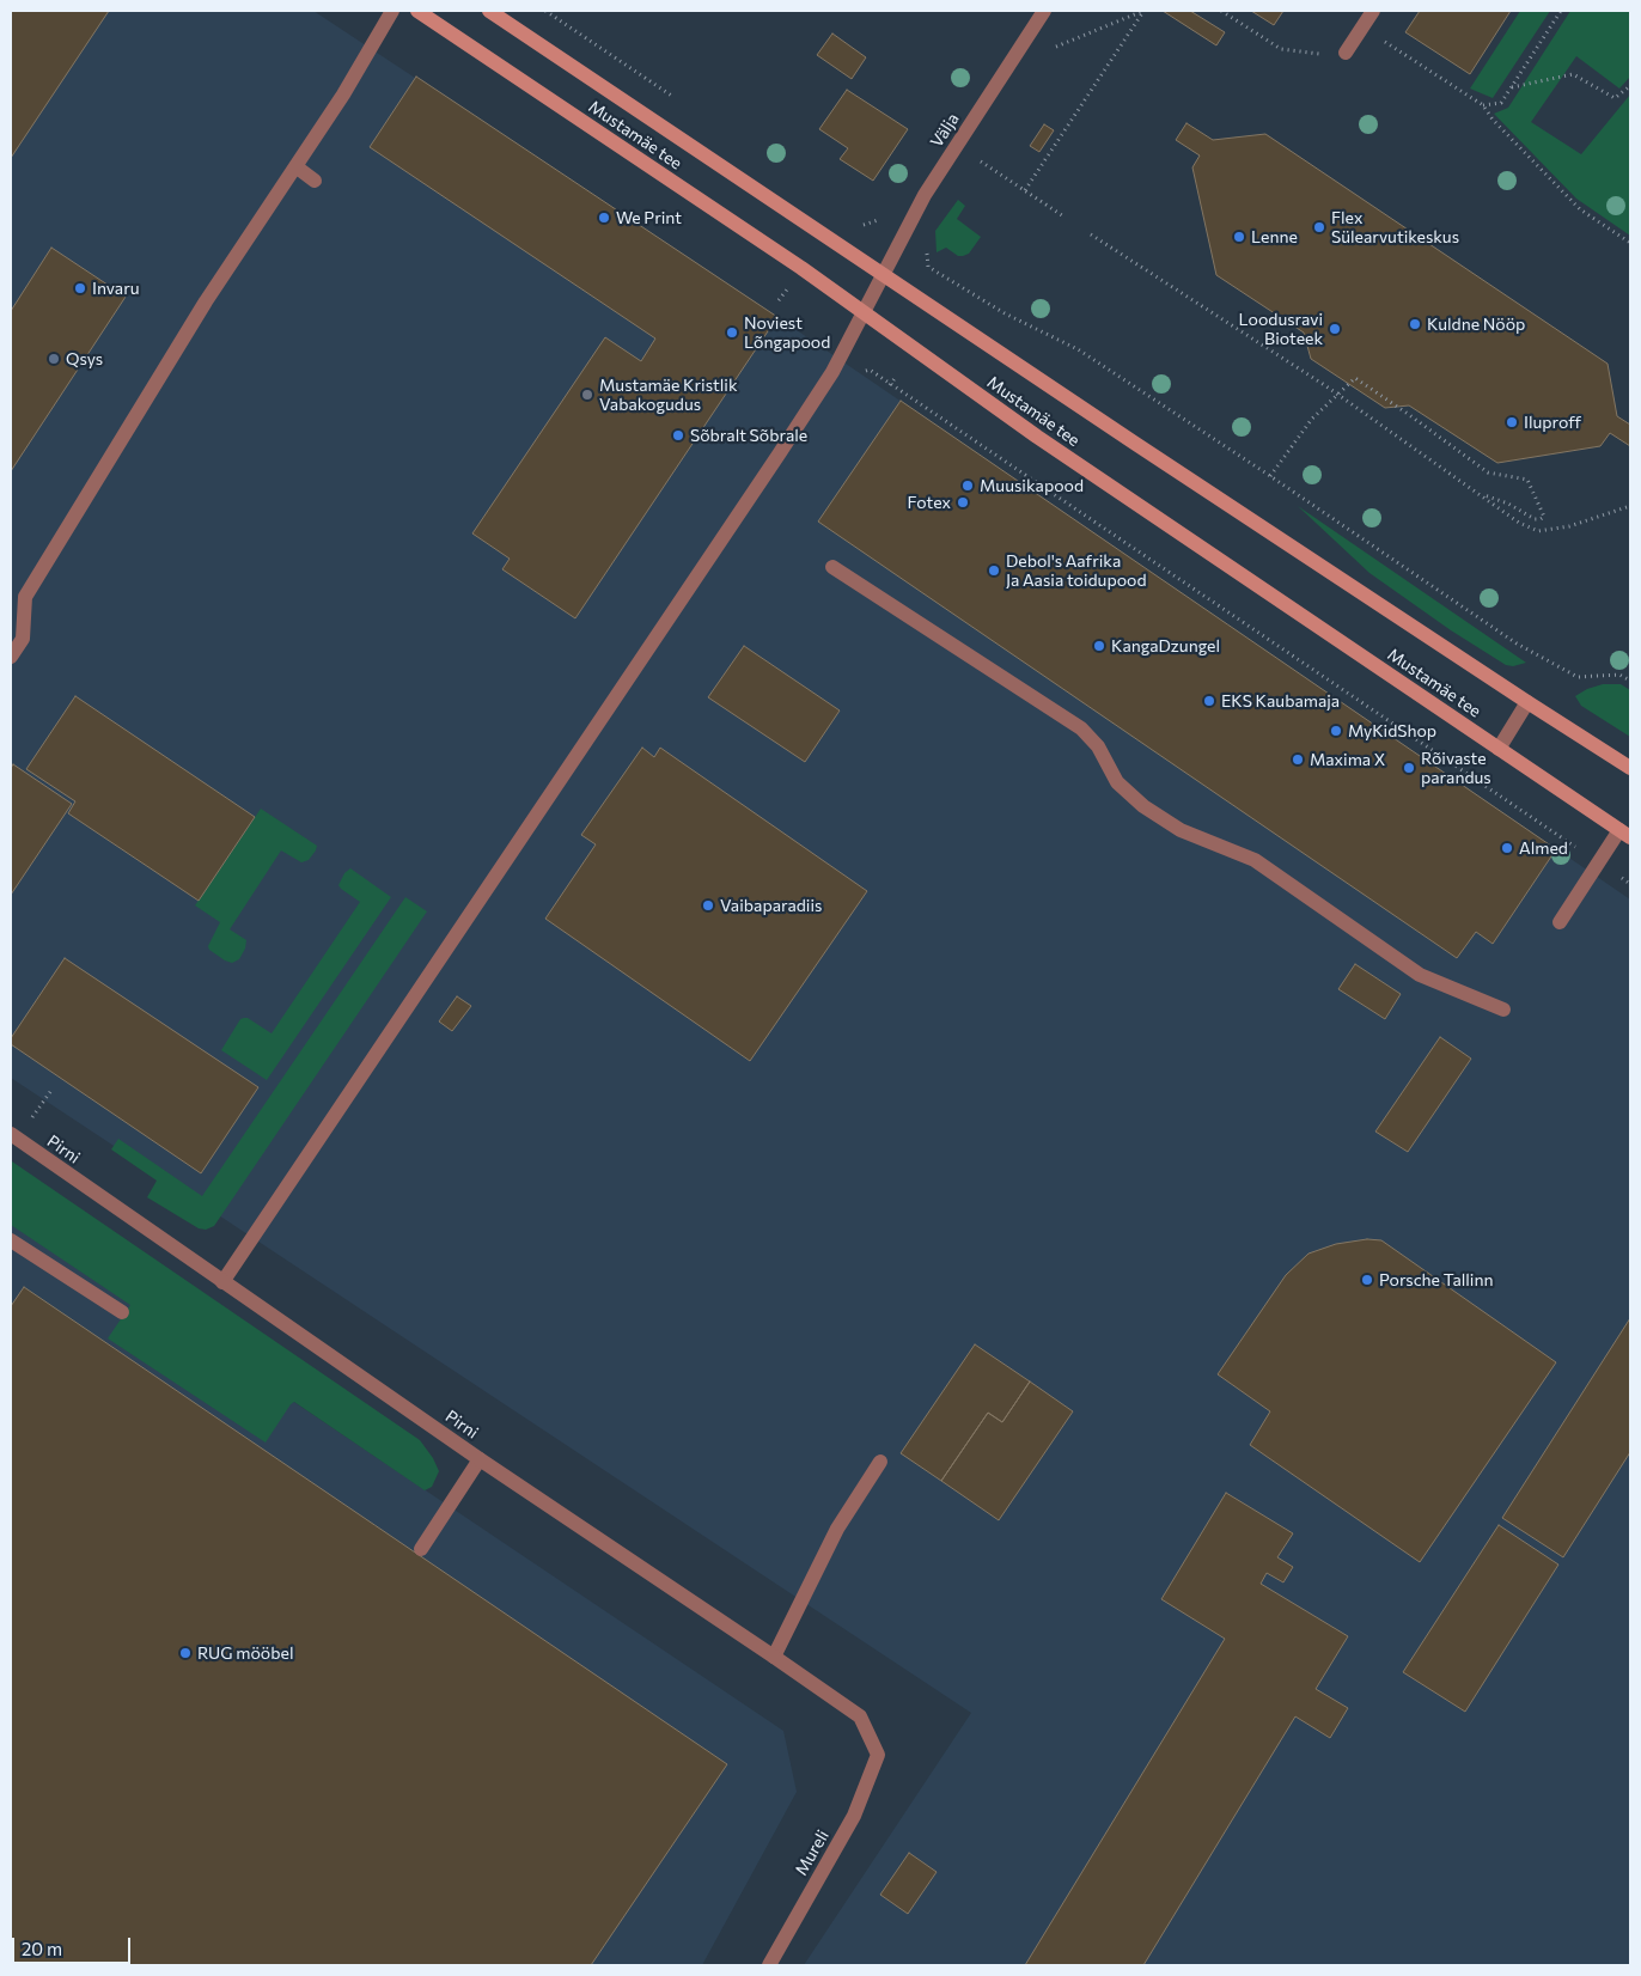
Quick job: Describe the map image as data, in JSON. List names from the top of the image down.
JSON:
{
  "streets": {
    "main road": ["Mustamäe tee"],
    "street": ["Välja", "Pirni", "Mureli"]
  },
  "crossings": [
    ["Välja", "Mustamäe tee"],
    ["Välja", "Pirni"],
    ["Pirni", "Mureli"]
  ],
  "places": [
    "We Print",
    "Flex Sülearvutikeskus",
    "Lenne",
    "Invaru",
    "Kuldne Nööp",
    "Loodusravi Bioteek",
    "Noviest Lõngapood",
    "Qsys",
    "Mustamäe Kristlik Vabakogudus",
    "Iluproff",
    "Sõbralt Sõbrale",
    "Muusikapood",
    "Fotex",
    "Debol's Aafrika Ja Aasia toidupood",
    "KangaDzungel",
    "EKS Kaubamaja",
    "MyKidShop",
    "Maxima X",
    "Rõivaste parandus",
    "Almed",
    "Vaibaparadiis",
    "Porsche Tallinn",
    "RUG mööbel"
  ],
  "scale_bar": "20 m"
}
